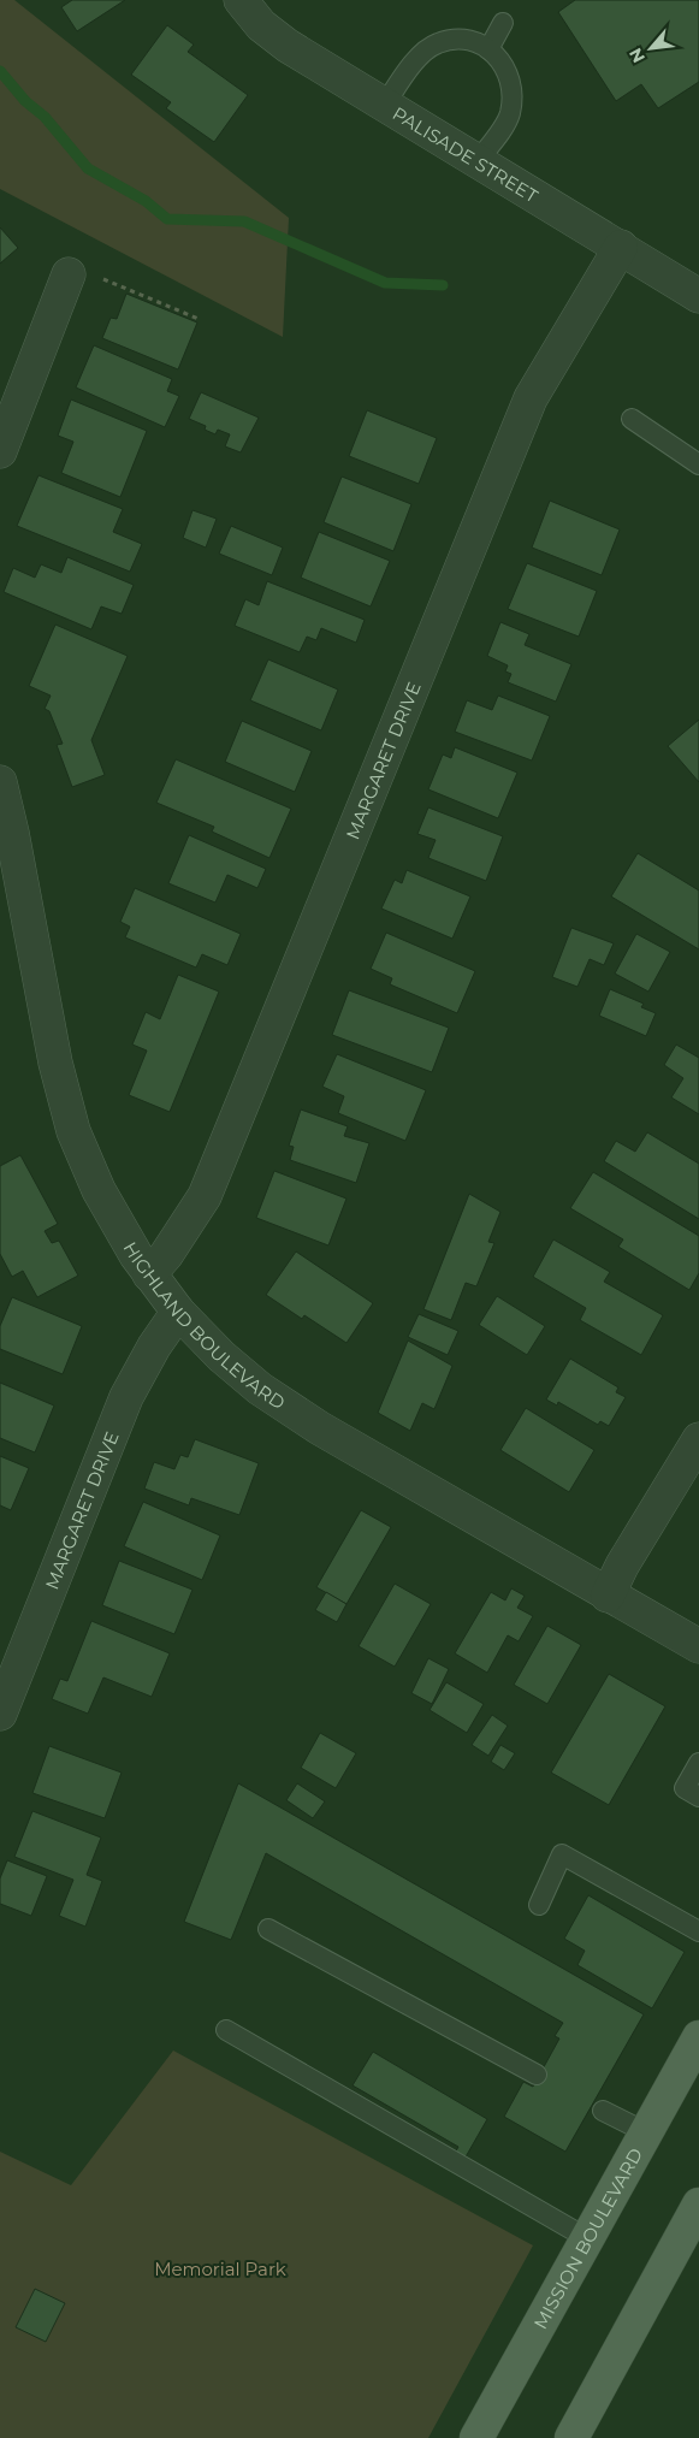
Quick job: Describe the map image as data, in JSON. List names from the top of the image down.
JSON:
{
  "streets": {
    "main road": ["MISSION BOULEVARD"],
    "street": ["PALISADE STREET", "MARGARET DRIVE", "HIGHLAND BOULEVARD"]
  },
  "crossings": [
    ["PALISADE STREET", "MARGARET DRIVE"],
    ["MARGARET DRIVE", "HIGHLAND BOULEVARD"]
  ],
  "parks": ["Memorial Park"],
  "north": "bottom left"
}
